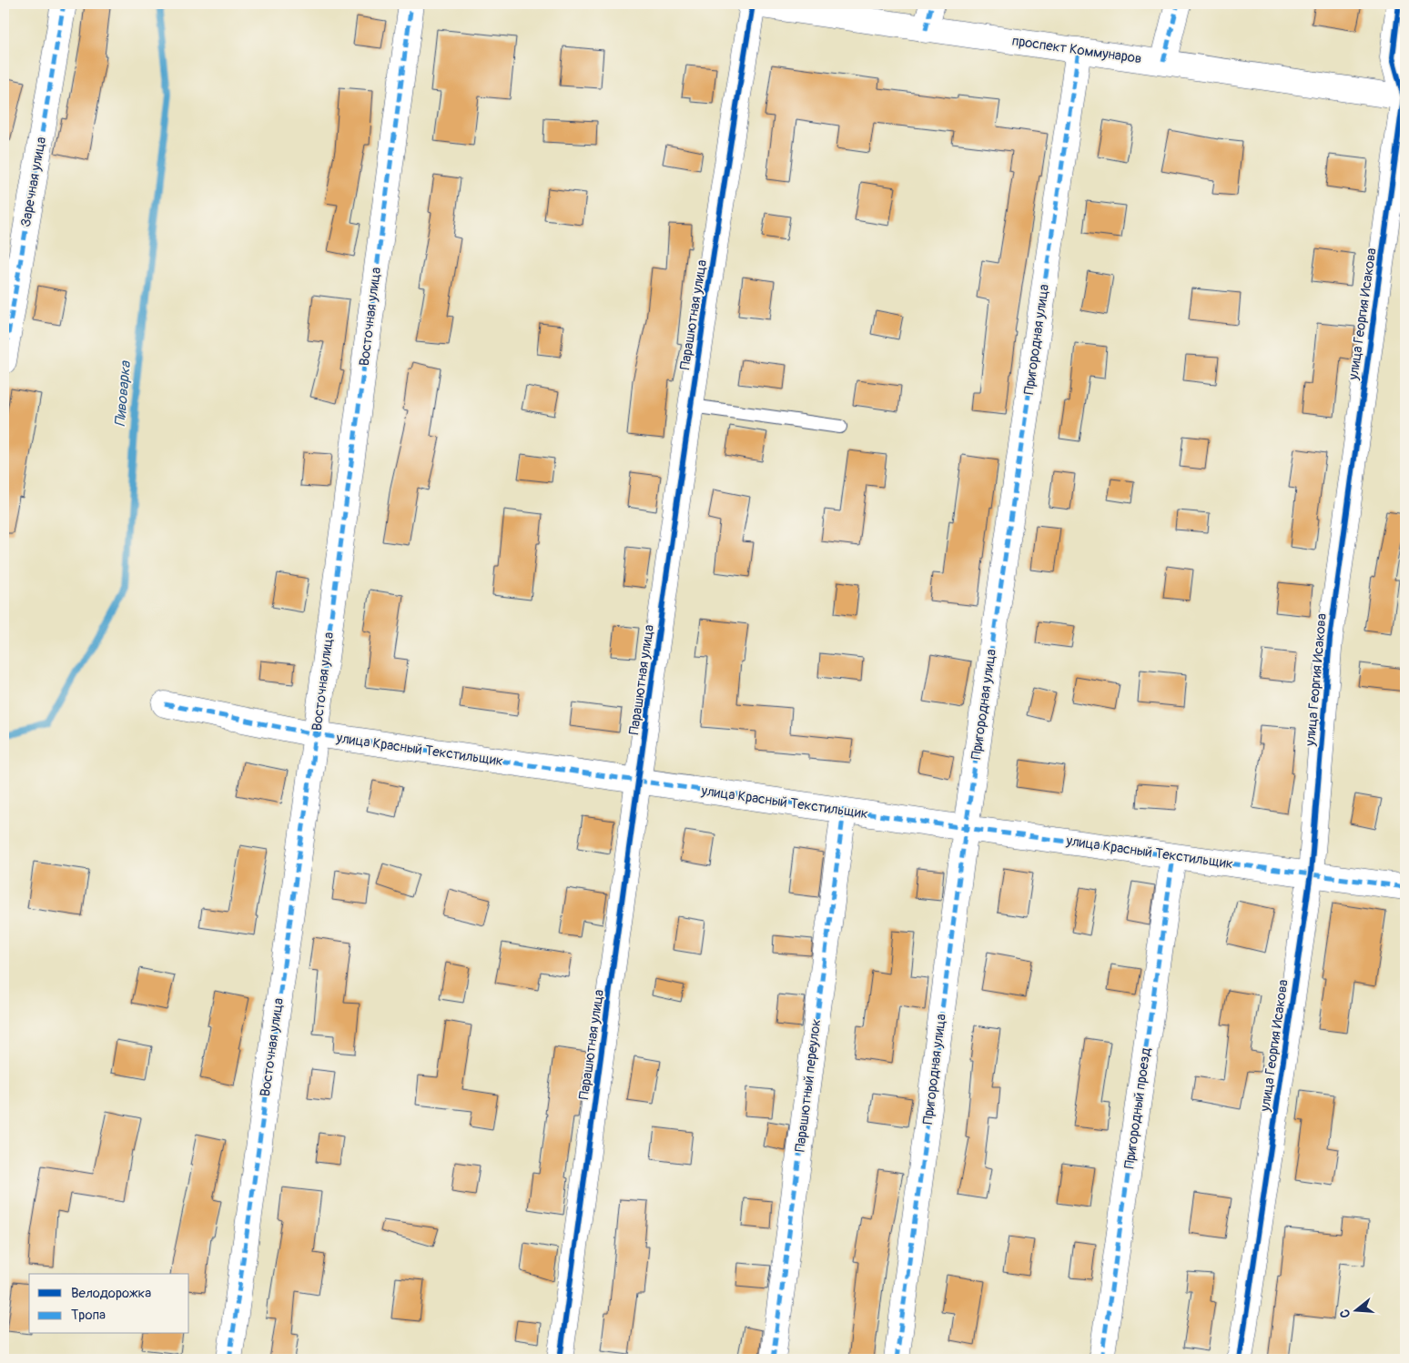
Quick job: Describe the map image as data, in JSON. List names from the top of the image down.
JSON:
{
  "streets": {
    "street": [
      "проспект Коммунаров",
      "Заречная улица",
      "улица Георгия Исакова",
      "Парашютная улица",
      "Восточная улица",
      "Пригородная улица",
      "улица Красный Текстильщик",
      "Парашютный переулок",
      "Пригородный проезд"
    ]
  },
  "crossings": [
    ["проспект Коммунаров", "улица Георгия Исакова"],
    ["проспект Коммунаров", "Парашютная улица"],
    ["проспект Коммунаров", "Пригородная улица"],
    ["улица Георгия Исакова", "улица Красный Текстильщик"],
    ["Парашютная улица", "улица Красный Текстильщик"],
    ["Восточная улица", "улица Красный Текстильщик"],
    ["Пригородная улица", "улица Красный Текстильщик"],
    ["улица Красный Текстильщик", "Парашютный переулок"],
    ["улица Красный Текстильщик", "Пригородный проезд"]
  ],
  "water": ["Пивоварка"],
  "legend": ["Велодорожка", "Тропа"],
  "north": "left"
}
